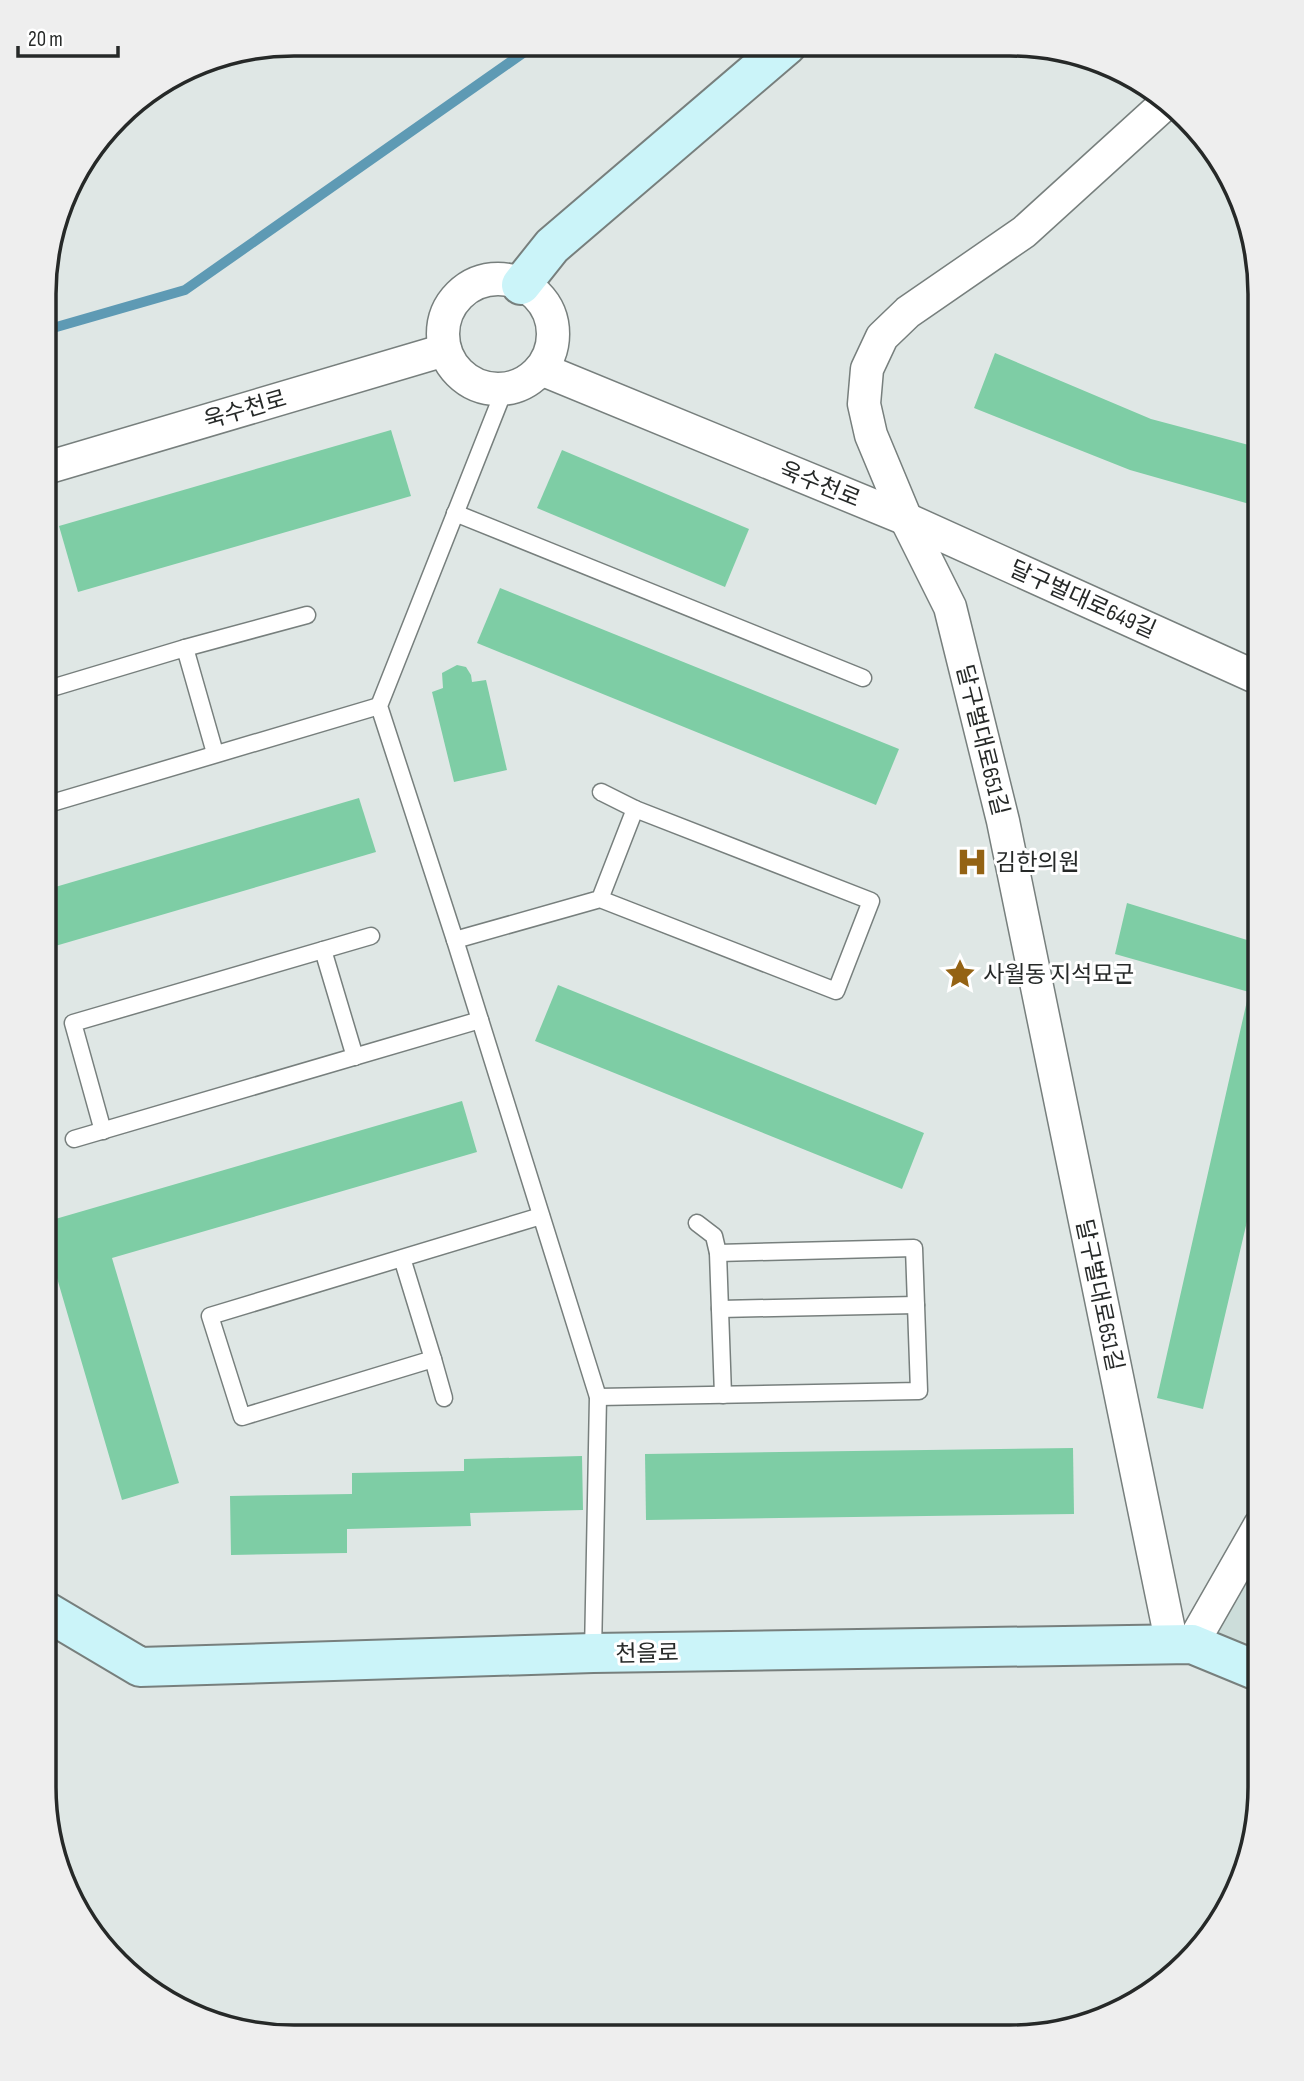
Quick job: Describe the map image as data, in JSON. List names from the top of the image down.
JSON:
{
  "streets": {
    "street": [
      "욱수천로",
      "달구벌대로649길",
      "달구벌대로651길",
      "천을로"
    ]
  },
  "crossings": [
    ["욱수천로", "달구벌대로649길"],
    ["욱수천로", "달구벌대로651길"],
    ["달구벌대로649길", "달구벌대로651길"],
    ["달구벌대로651길", "천을로"]
  ],
  "places": {
    "hospital": ["김한의원"],
    "place": ["사월동 지석묘군"]
  },
  "scale_bar": "20 m"
}
